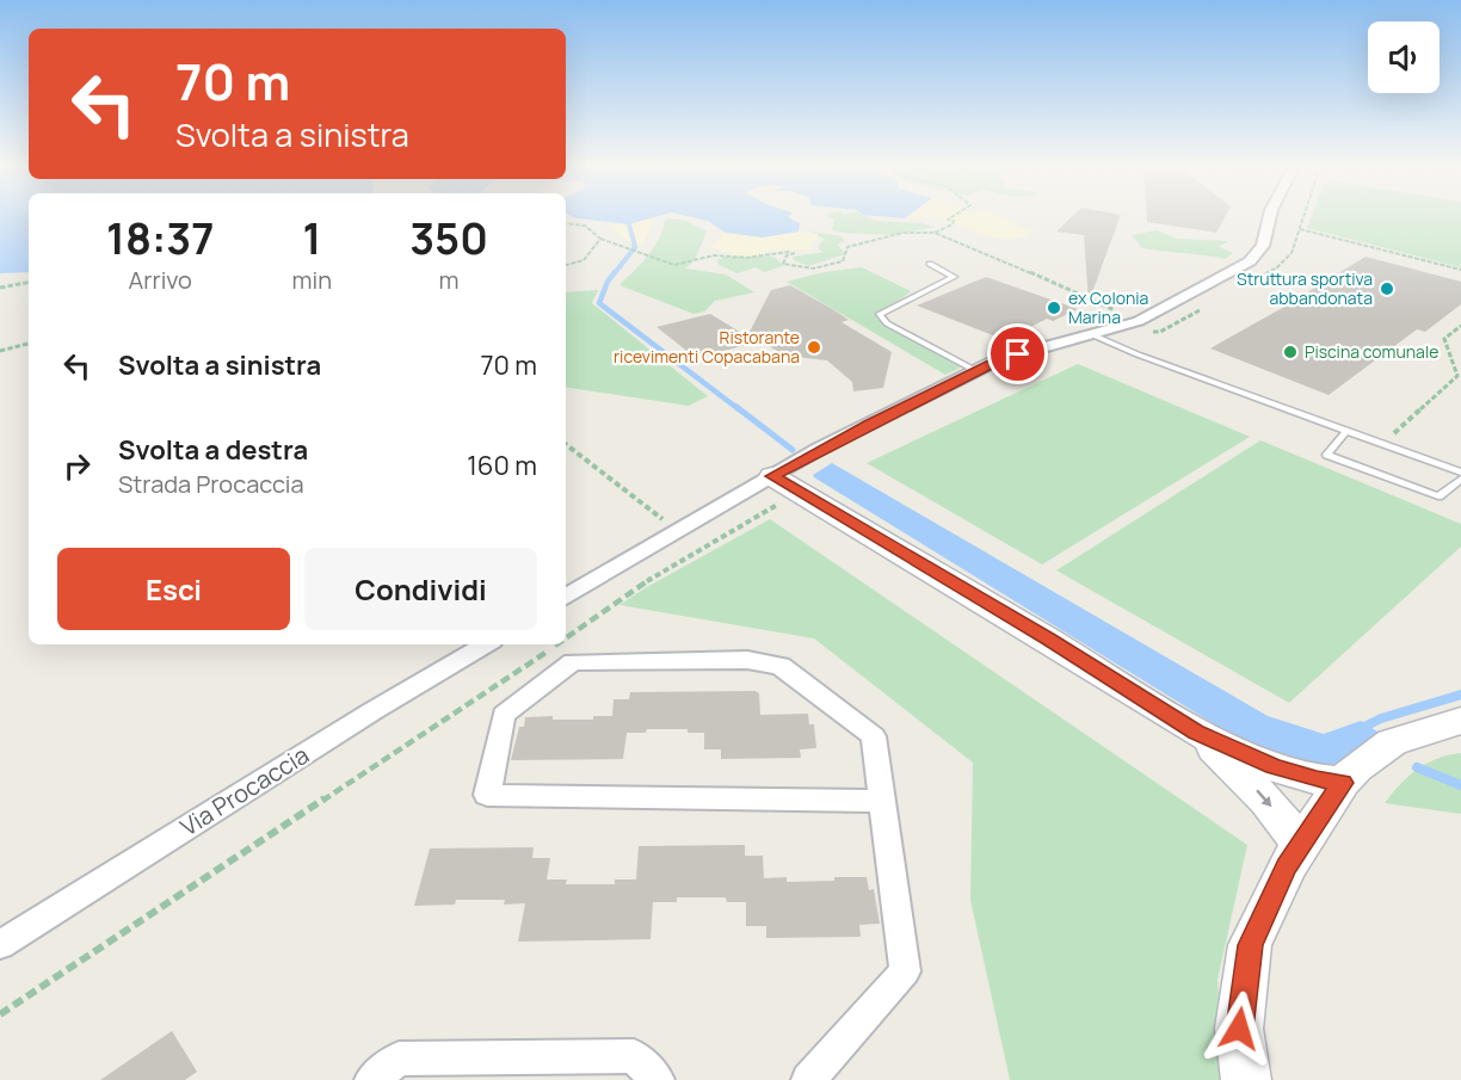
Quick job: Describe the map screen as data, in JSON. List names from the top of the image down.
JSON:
{
  "streets": {
    "street": ["Via Procaccia"]
  },
  "places": [
    "Struttura sportiva abbandonata",
    "ex Colonia Marina",
    "Ristorante ricevimenti Copacabana",
    "Piscina comunale"
  ],
  "page": {
    "turn": ["70 m", "Svolta a sinistra"],
    "eta": [
      "18:37",
      "Arrivo",
      "1",
      "min",
      "350",
      "m"
    ],
    "list": [
      {
        "name": "Svolta a sinistra",
        "value": "70 m"
      },
      {
        "name": "Svolta a destra",
        "note": "Strada Procaccia",
        "value": "160 m"
      }
    ],
    "buttons": ["Esci", "Condividi"]
  }
}
